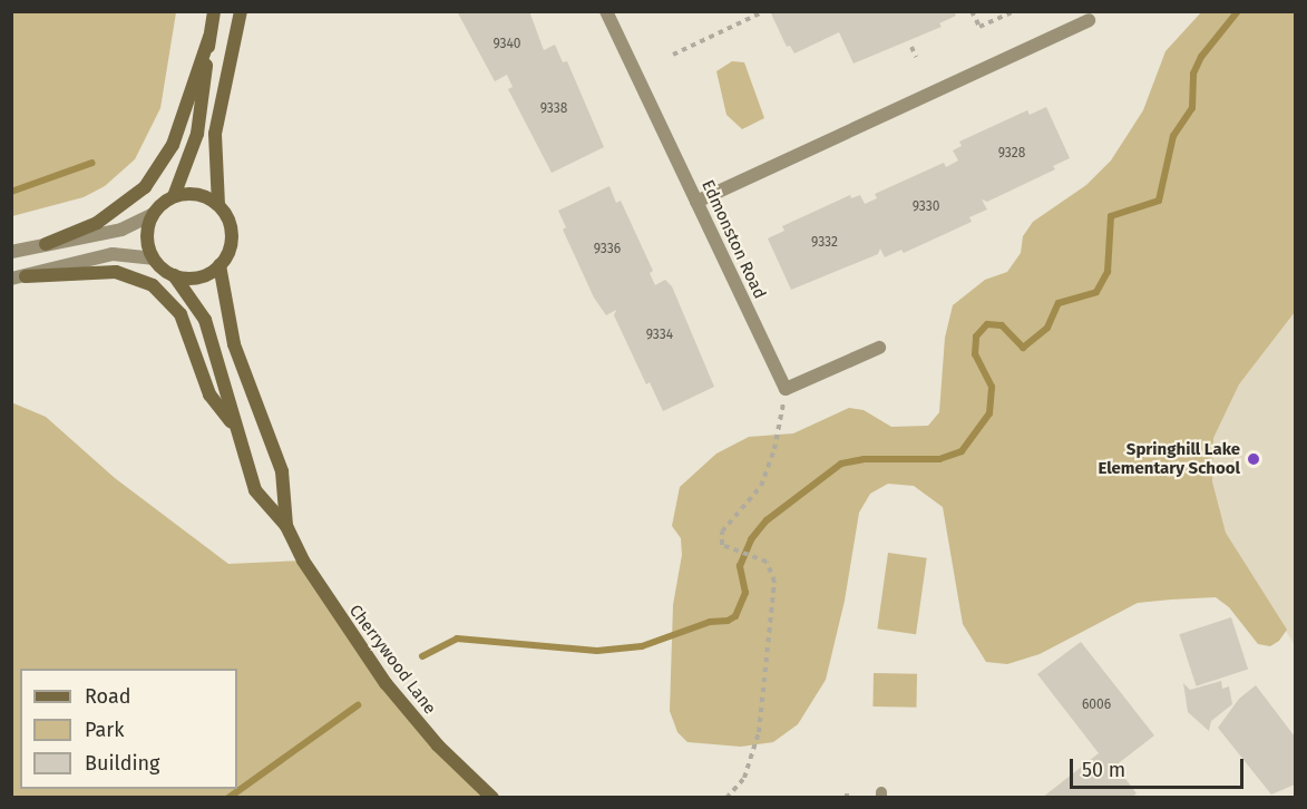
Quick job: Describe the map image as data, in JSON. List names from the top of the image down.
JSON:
{
  "streets": {
    "street": ["Edmonston Road", "Cherrywood Lane"]
  },
  "places": ["Springhill Lake Elementary School"],
  "house_numbers": [
    "9340",
    "9338",
    "9328",
    "9330",
    "9332",
    "9336",
    "9334",
    "6006"
  ],
  "legend": ["Road", "Park", "Building"],
  "scale_bar": "50 m"
}
